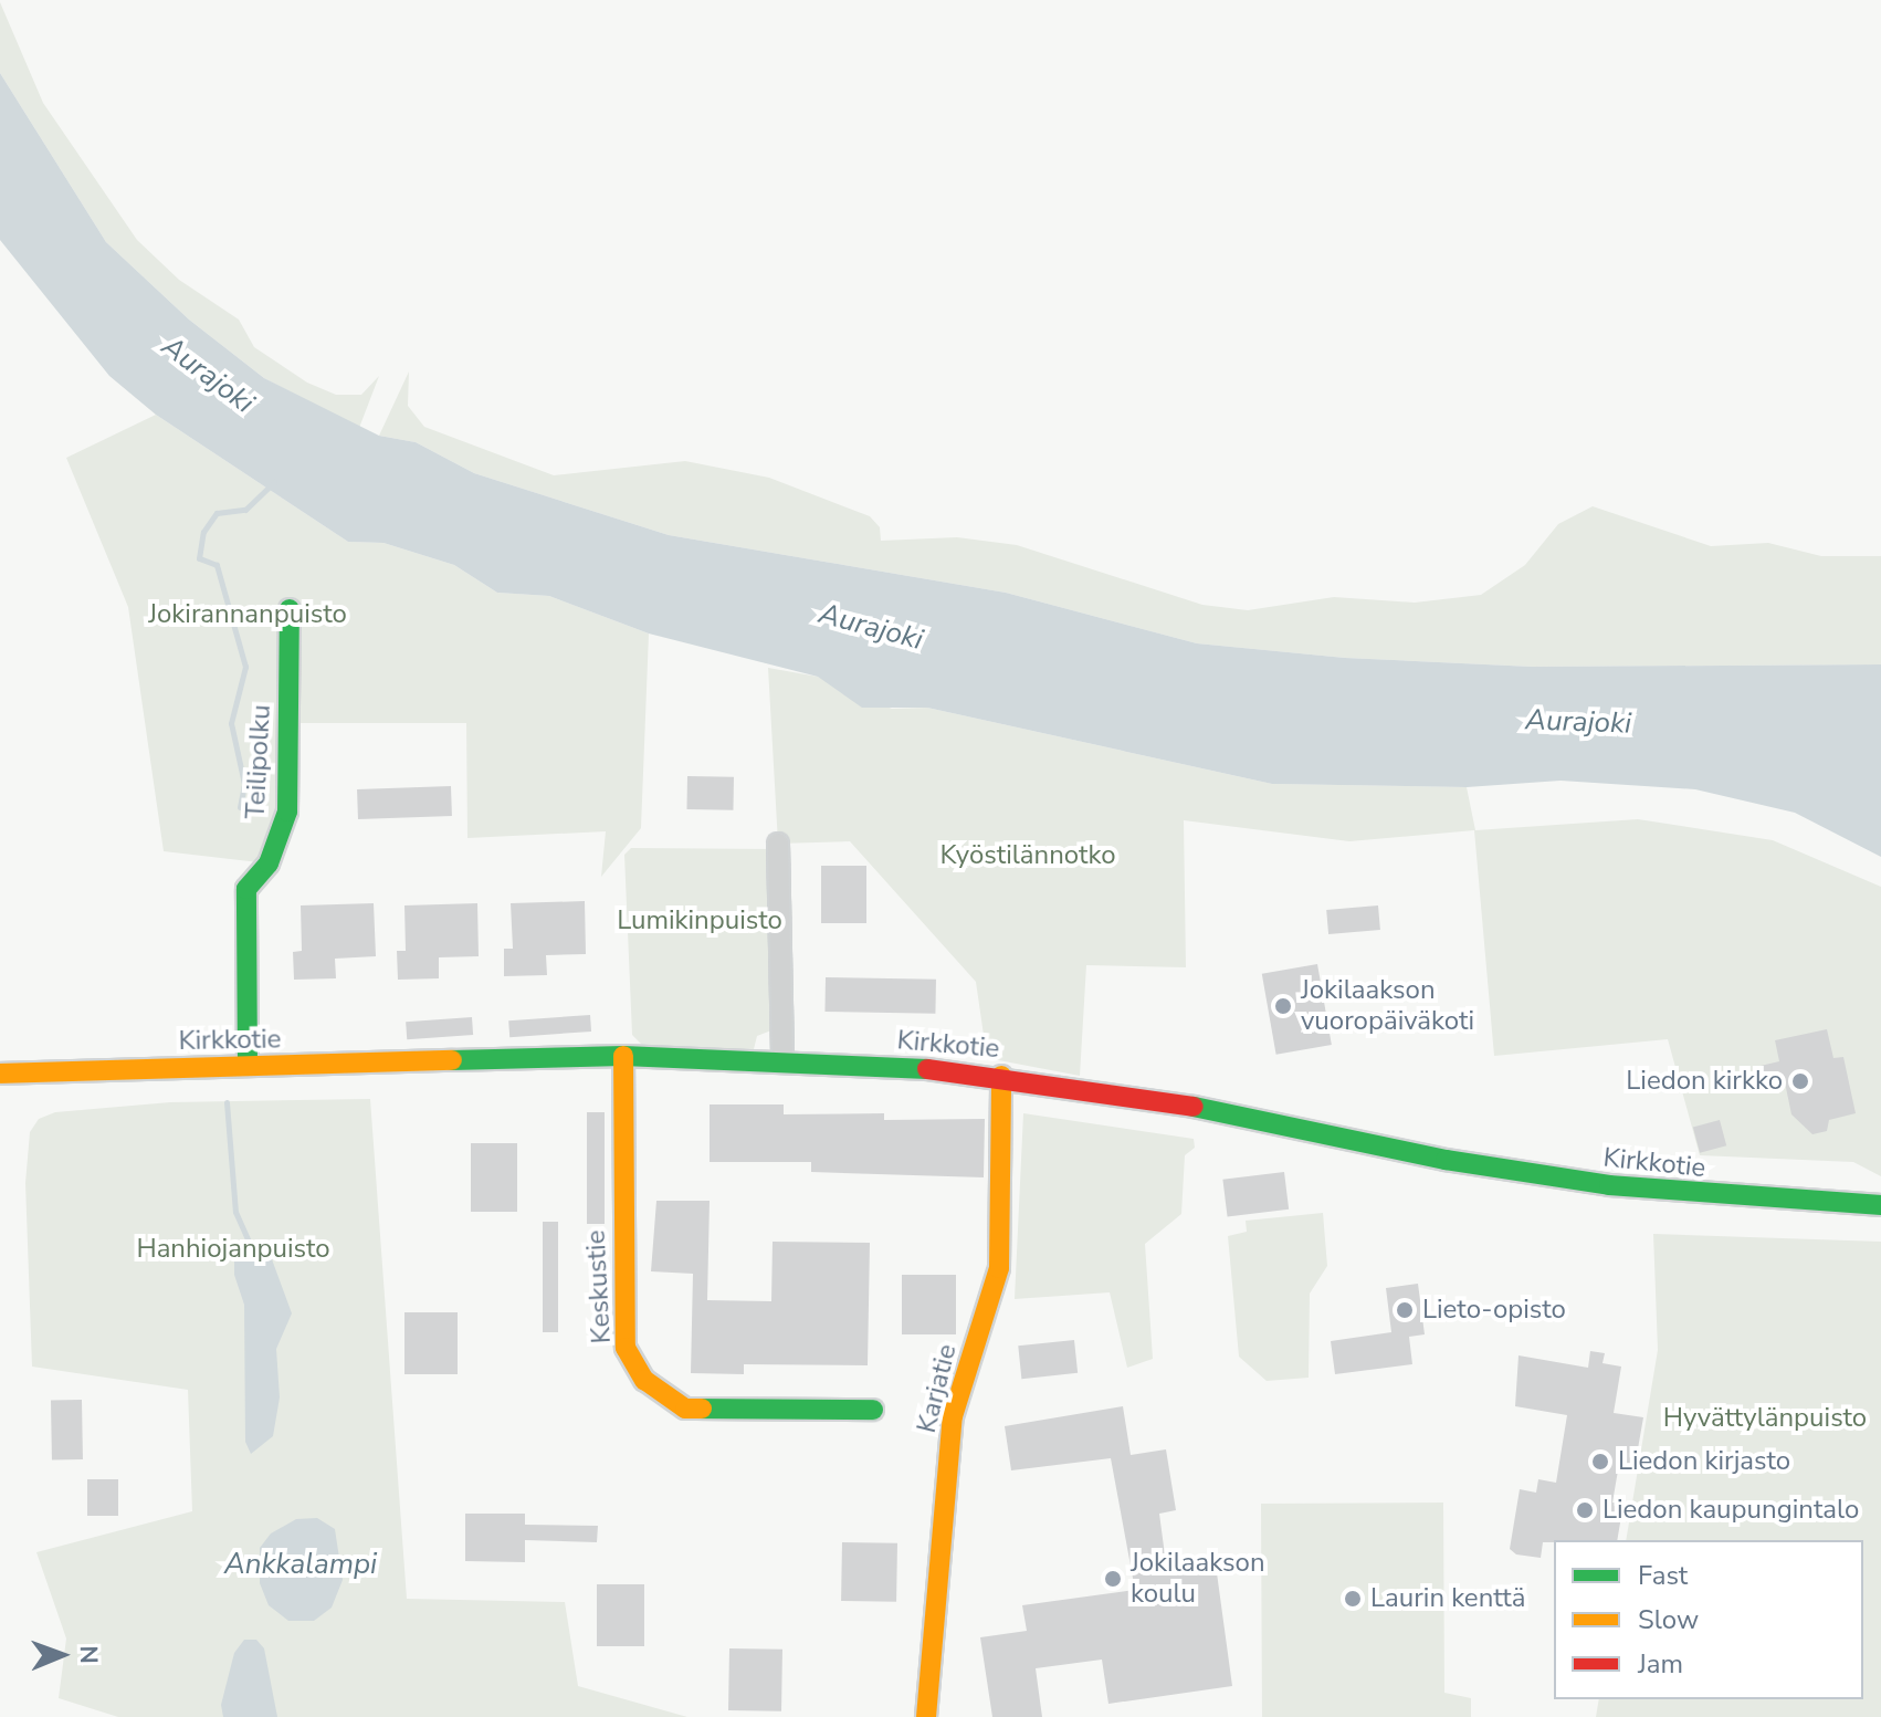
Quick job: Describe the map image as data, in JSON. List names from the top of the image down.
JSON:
{
  "streets": {
    "street": [
      "Teilipolku",
      "Kirkkotie",
      "Keskustie",
      "Karjatie"
    ]
  },
  "crossings": [
    ["Teilipolku", "Kirkkotie"],
    ["Kirkkotie", "Keskustie"],
    ["Kirkkotie", "Karjatie"]
  ],
  "water": ["Aurajoki", "Ankkalampi"],
  "parks": [
    "Jokirannanpuisto",
    "Kyöstilännotko",
    "Lumikinpuisto",
    "Hanhiojanpuisto",
    "Hyvättylänpuisto"
  ],
  "places": [
    "Jokilaakson vuoropäiväkoti",
    "Liedon kirkko",
    "Lieto-opisto",
    "Liedon kirjasto",
    "Liedon kaupungintalo",
    "Jokilaakson koulu",
    "Laurin kenttä"
  ],
  "legend": ["Fast", "Slow", "Jam"],
  "north": "right"
}
